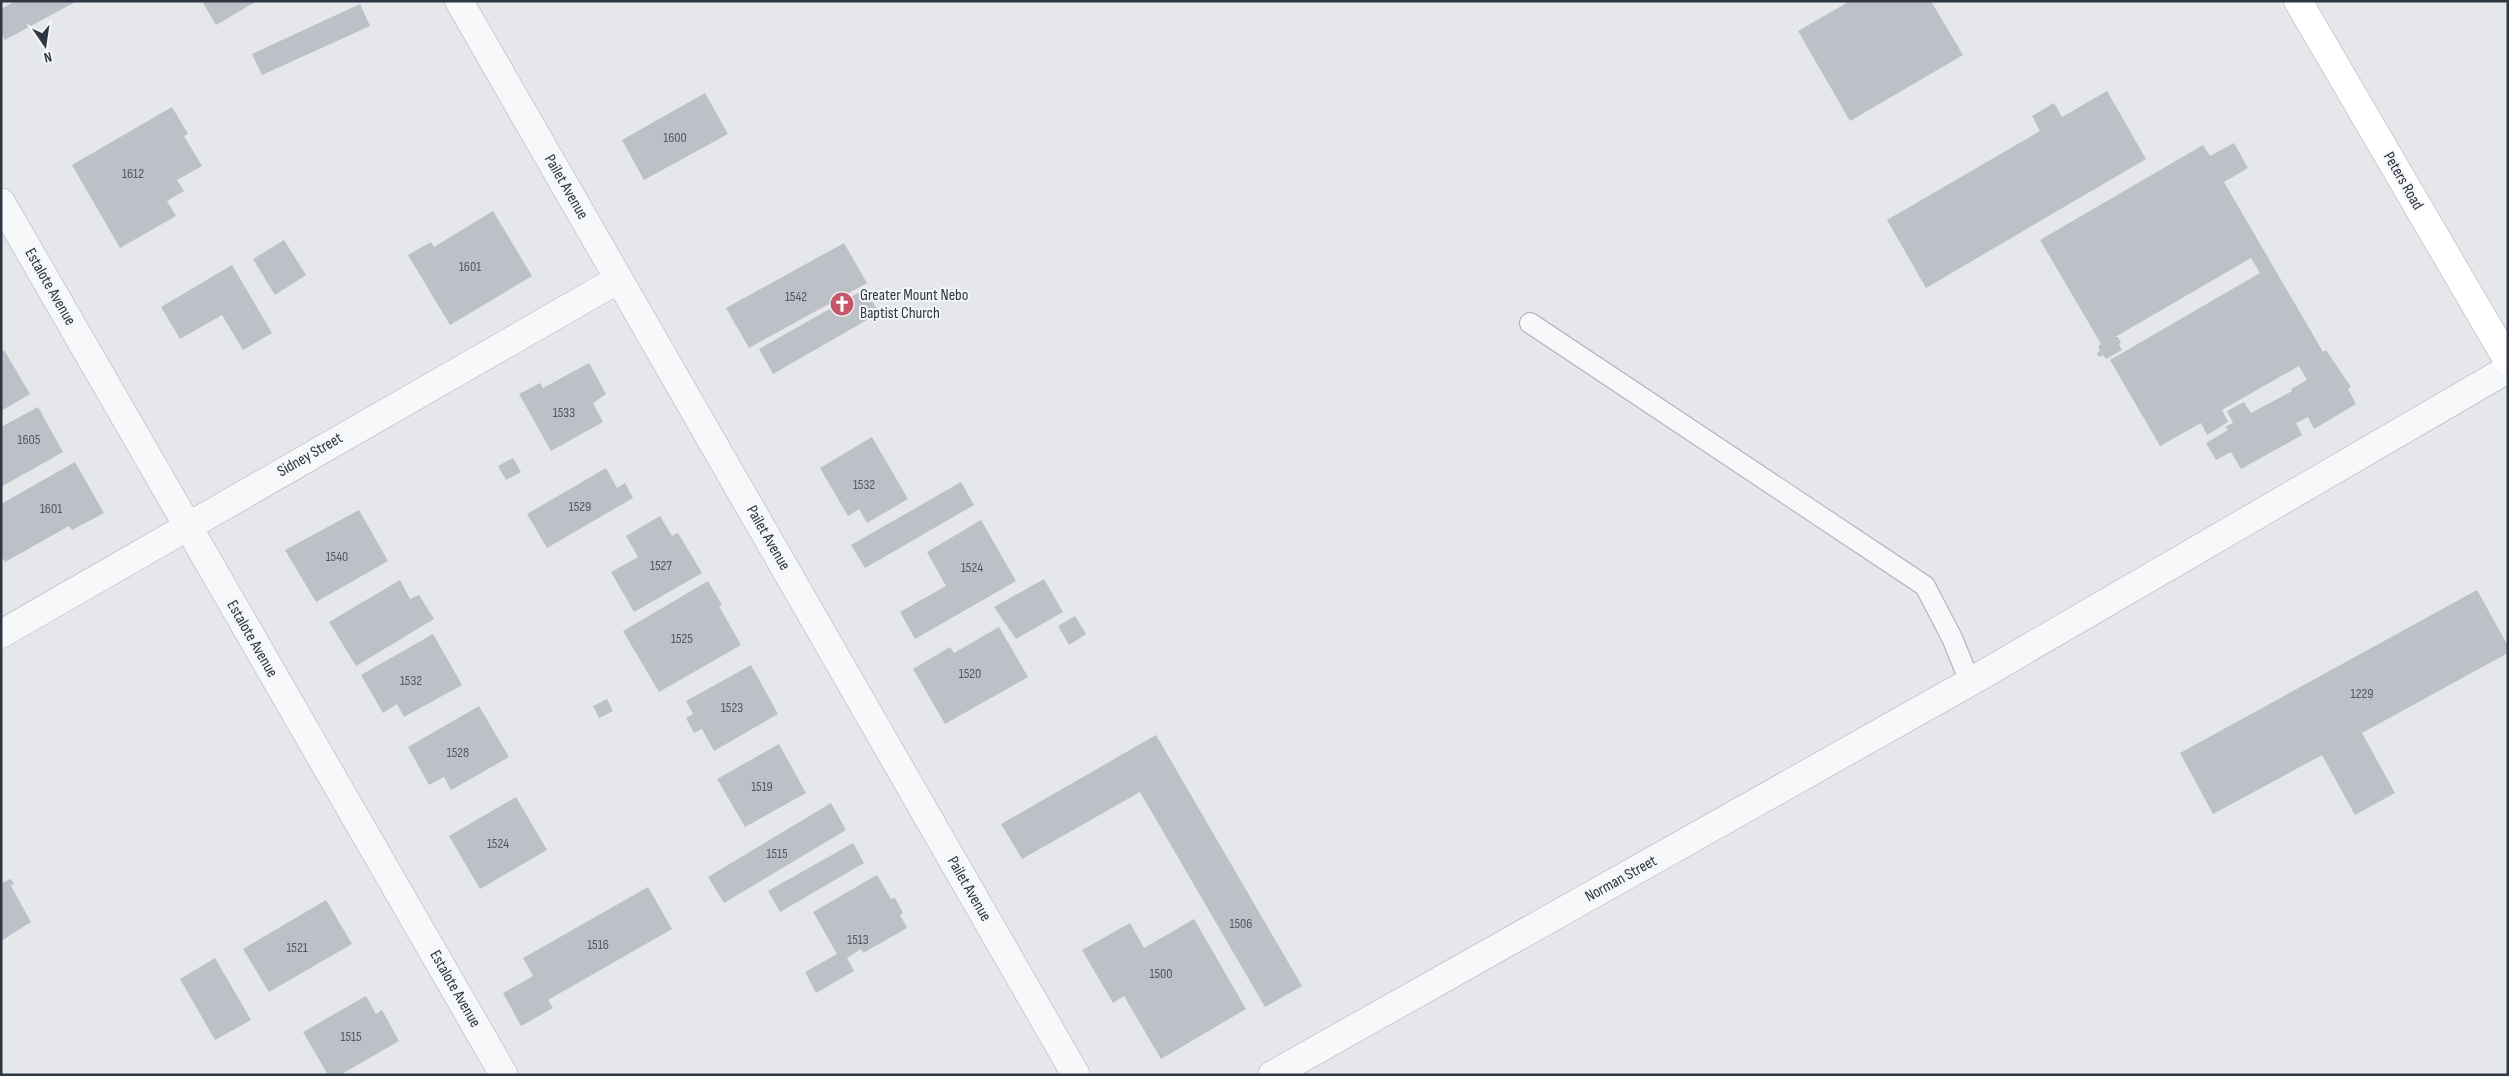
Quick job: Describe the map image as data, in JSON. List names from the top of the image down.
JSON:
{
  "streets": {
    "main road": ["Peters Road"],
    "street": [
      "Pailet Avenue",
      "Estalote Avenue",
      "Sidney Street",
      "Norman Street"
    ]
  },
  "crossings": [
    ["Pailet Avenue", "Sidney Street"],
    ["Estalote Avenue", "Sidney Street"]
  ],
  "places": {
    "church": ["Greater Mount Nebo Baptist Church"]
  },
  "house_numbers": [
    "1600",
    "1612",
    "1601",
    "1542",
    "1533",
    "1605",
    "1532",
    "1529",
    "1601",
    "1540",
    "1527",
    "1524",
    "1525",
    "1520",
    "1532",
    "1229",
    "1523",
    "1528",
    "1519",
    "1524",
    "1515",
    "1506",
    "1513",
    "1516",
    "1521",
    "1500",
    "1515"
  ],
  "north": "bottom"
}
